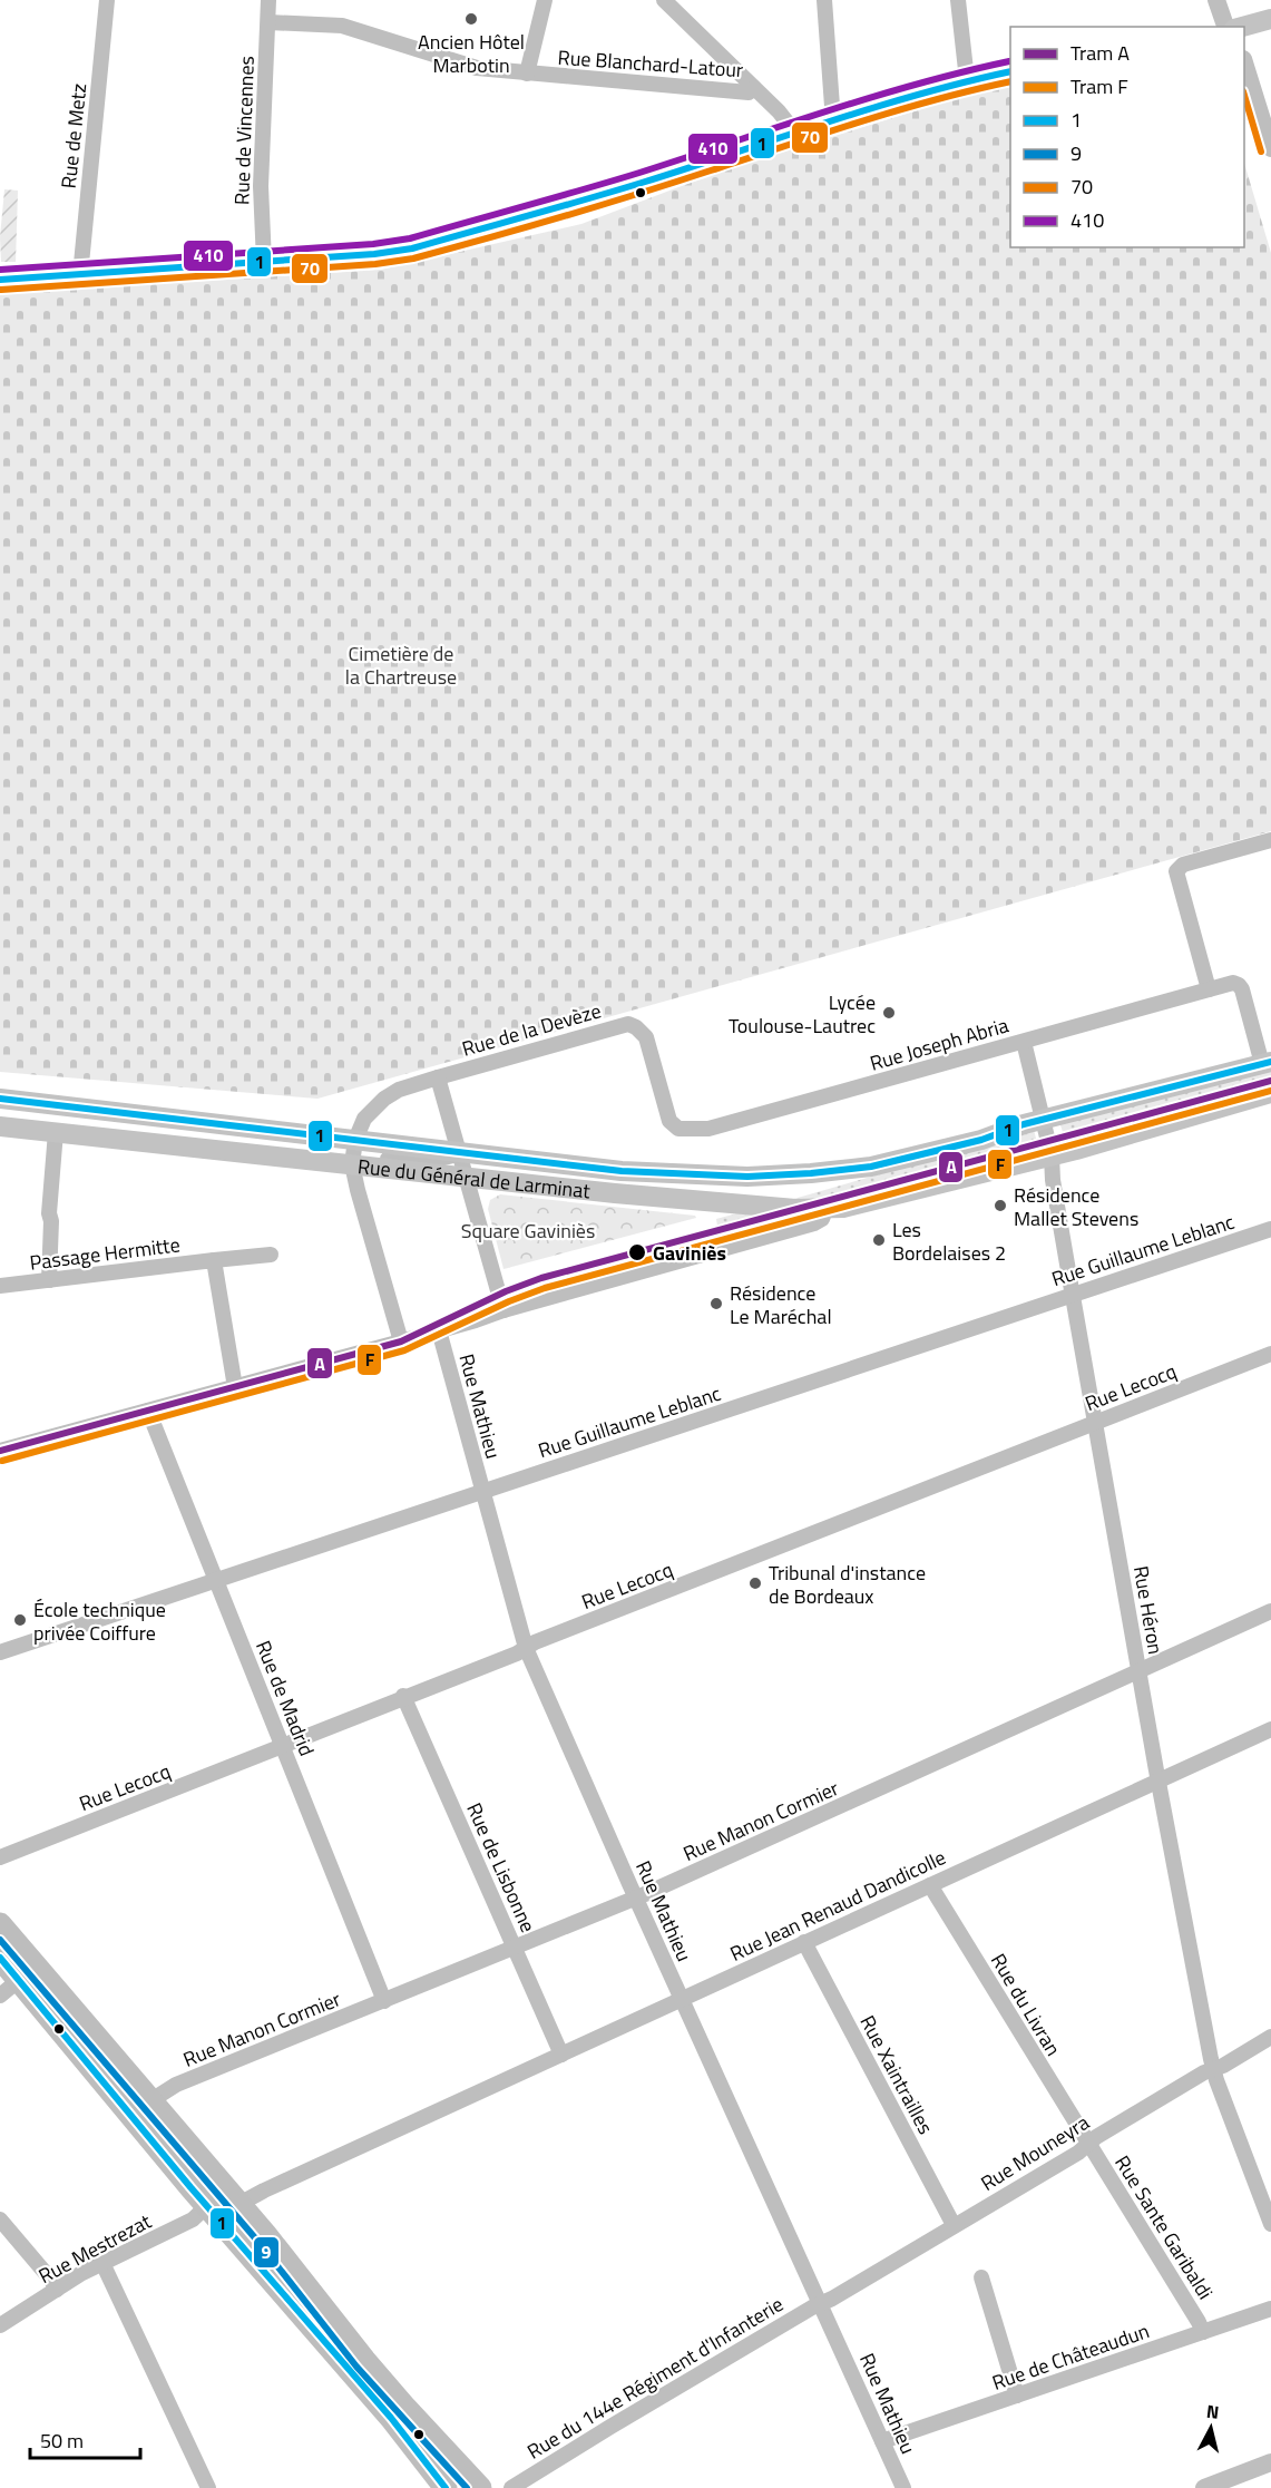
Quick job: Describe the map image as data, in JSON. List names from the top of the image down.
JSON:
{
  "streets": {
    "main road": ["Rue du Général de Larminat"],
    "street": [
      "Rue Blanchard-Latour",
      "Rue de Vincennes",
      "Rue de Metz",
      "Rue de la Devèze",
      "Rue Joseph Abria",
      "Rue Guillaume Leblanc",
      "Passage Hermitte",
      "Rue Lecocq",
      "Rue Mathieu",
      "Rue Héron",
      "Rue de Madrid",
      "Rue Manon Cormier",
      "Rue de Lisbonne",
      "Rue Jean Renaud Dandicolle",
      "Rue du Livran",
      "Rue Xaintrailles",
      "Rue Mouneyra",
      "Rue Sante Garibaldi",
      "Rue Mestrezat",
      "Rue de Châteaudun",
      "Rue du 144e Régiment d'Infanterie"
    ]
  },
  "crossings": [
    ["Rue Blanchard-Latour", "Rue de Vincennes"],
    ["Rue de la Devèze", "Rue Joseph Abria"],
    ["Rue de la Devèze", "Rue du Général de Larminat"],
    ["Rue Joseph Abria", "Rue du Général de Larminat"],
    ["Rue du Général de Larminat", "Rue Héron"],
    ["Rue Guillaume Leblanc", "Rue Mathieu"],
    ["Rue Guillaume Leblanc", "Rue Héron"],
    ["Rue Guillaume Leblanc", "Rue de Madrid"],
    ["Rue Lecocq", "Rue Mathieu"],
    ["Rue Lecocq", "Rue Héron"],
    ["Rue Lecocq", "Rue de Madrid"],
    ["Rue Lecocq", "Rue de Lisbonne"],
    ["Rue Mathieu", "Rue Manon Cormier"],
    ["Rue Mathieu", "Rue Jean Renaud Dandicolle"],
    ["Rue Mathieu", "Rue Mouneyra"],
    ["Rue Mathieu", "Rue de Châteaudun"],
    ["Rue Mathieu", "Rue du 144e Régiment d'Infanterie"],
    ["Rue Héron", "Rue Manon Cormier"],
    ["Rue Héron", "Rue Jean Renaud Dandicolle"],
    ["Rue Héron", "Rue Mouneyra"],
    ["Rue de Madrid", "Rue Manon Cormier"],
    ["Rue Manon Cormier", "Rue de Lisbonne"],
    ["Rue de Lisbonne", "Rue Jean Renaud Dandicolle"],
    ["Rue Jean Renaud Dandicolle", "Rue du Livran"],
    ["Rue Jean Renaud Dandicolle", "Rue Xaintrailles"],
    ["Rue du Livran", "Rue Mouneyra"],
    ["Rue du Livran", "Rue Sante Garibaldi"],
    ["Rue Xaintrailles", "Rue Mouneyra"],
    ["Rue Mouneyra", "Rue Sante Garibaldi"],
    ["Rue Mouneyra", "Rue du 144e Régiment d'Infanterie"],
    ["Rue Sante Garibaldi", "Rue de Châteaudun"]
  ],
  "parks": ["Cimetière de la Chartreuse", "Square Gaviniès"],
  "places": [
    "Ancien Hôtel Marbotin",
    "Lycée Toulouse-Lautrec",
    "Résidence Mallet Stevens",
    "Les Bordelaises 2",
    "Gaviniès",
    "Résidence Le Maréchal",
    "Tribunal d'instance de Bordeaux",
    "École technique privée Coiffure"
  ],
  "lines": [
    "transit line 410",
    "transit line 1",
    "transit line 70",
    "tram line A",
    "tram line F",
    "transit line 9"
  ],
  "legend": [
    "Tram A",
    "Tram F",
    "1",
    "9",
    "70",
    "410"
  ],
  "scale_bar": "50 m",
  "north": "top"
}
